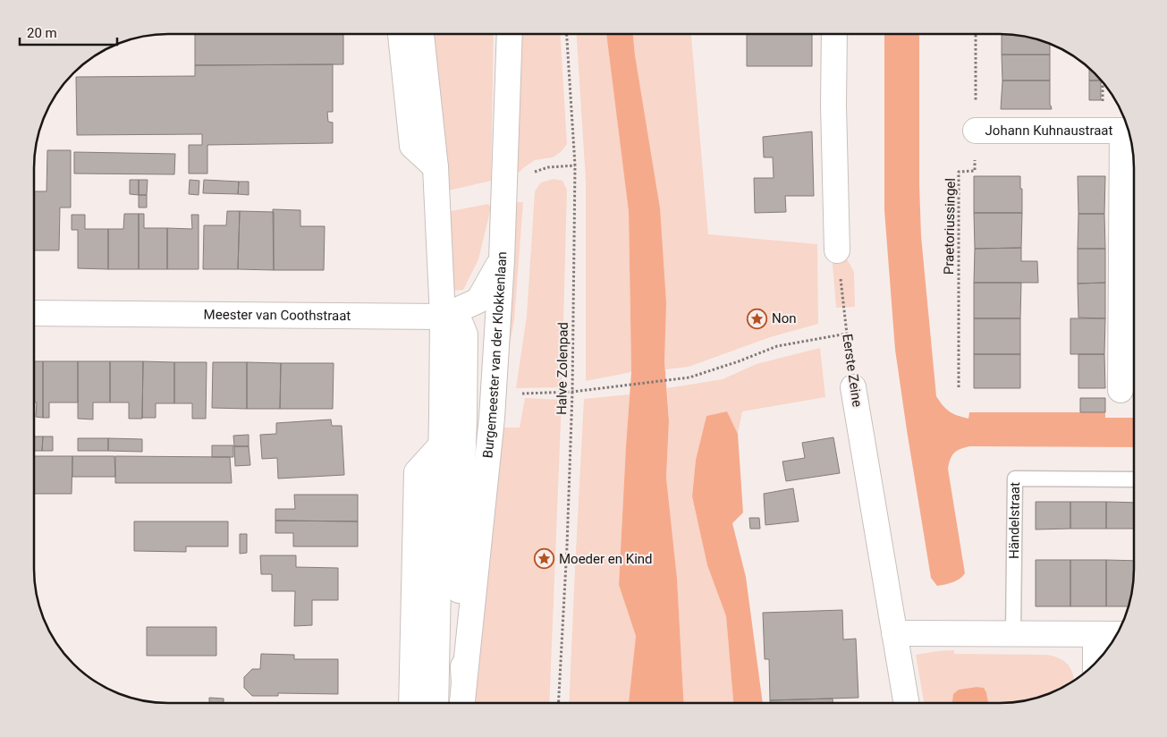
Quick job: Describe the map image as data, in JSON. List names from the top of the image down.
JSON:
{
  "streets": {
    "street": [
      "Johann Kuhnaustraat",
      "Meester van Coothstraat",
      "Burgemeester van der Klokkenlaan",
      "Eerste Zeine"
    ],
    "lane": ["Händelstraat"],
    "path": ["Praetoriussingel", "Halve Zolenpad"]
  },
  "crossings": [
    ["Johann Kuhnaustraat", "Praetoriussingel"],
    ["Meester van Coothstraat", "Burgemeester van der Klokkenlaan"]
  ],
  "places": {
    "place": ["Non", "Moeder en Kind"]
  },
  "scale_bar": "20 m"
}
